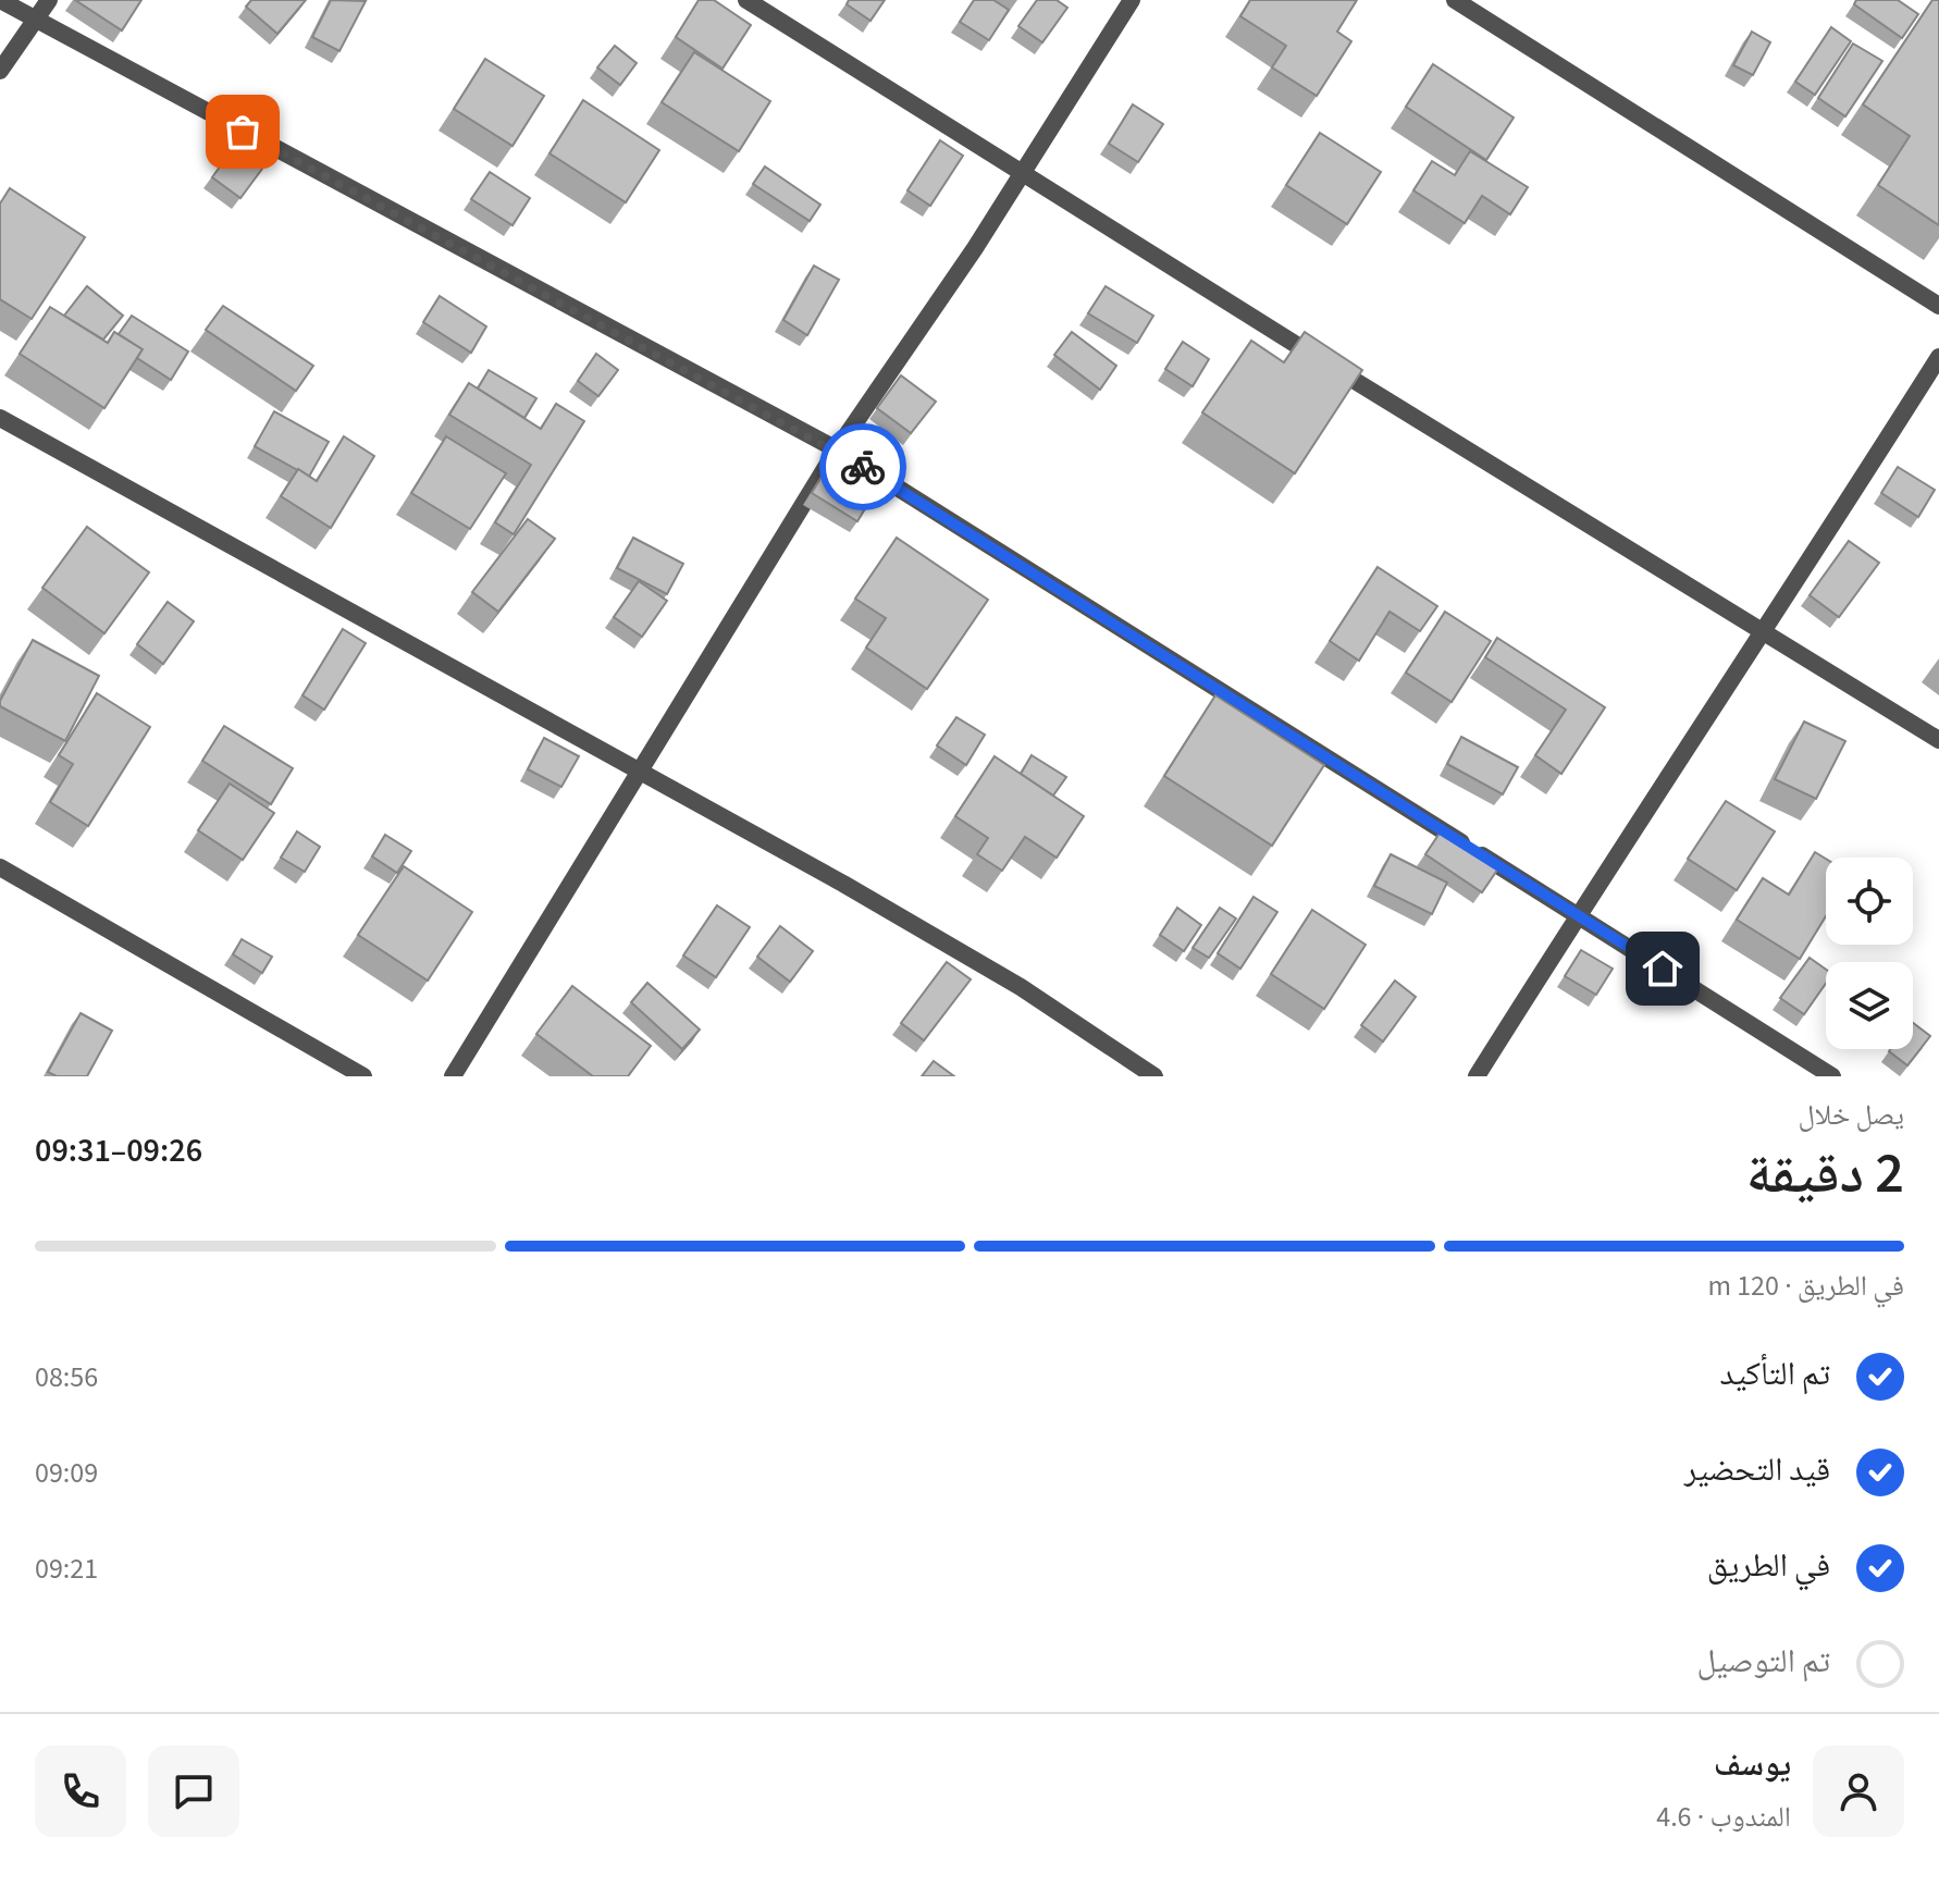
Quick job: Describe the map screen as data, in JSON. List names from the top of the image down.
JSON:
{
  "page": {
    "heading": ["2 دقيقة", "يصل خلال", "09:26–09:31"],
    "panel": ["يوسف", "المندوب · 4.6"],
    "bar": "في الطريق · 120 m",
    "list": [
      ["تم التأكيد", "08:56"],
      ["قيد التحضير", "09:09"],
      ["في الطريق", "09:21"],
      "تم التوصيل"
    ]
  }
}
